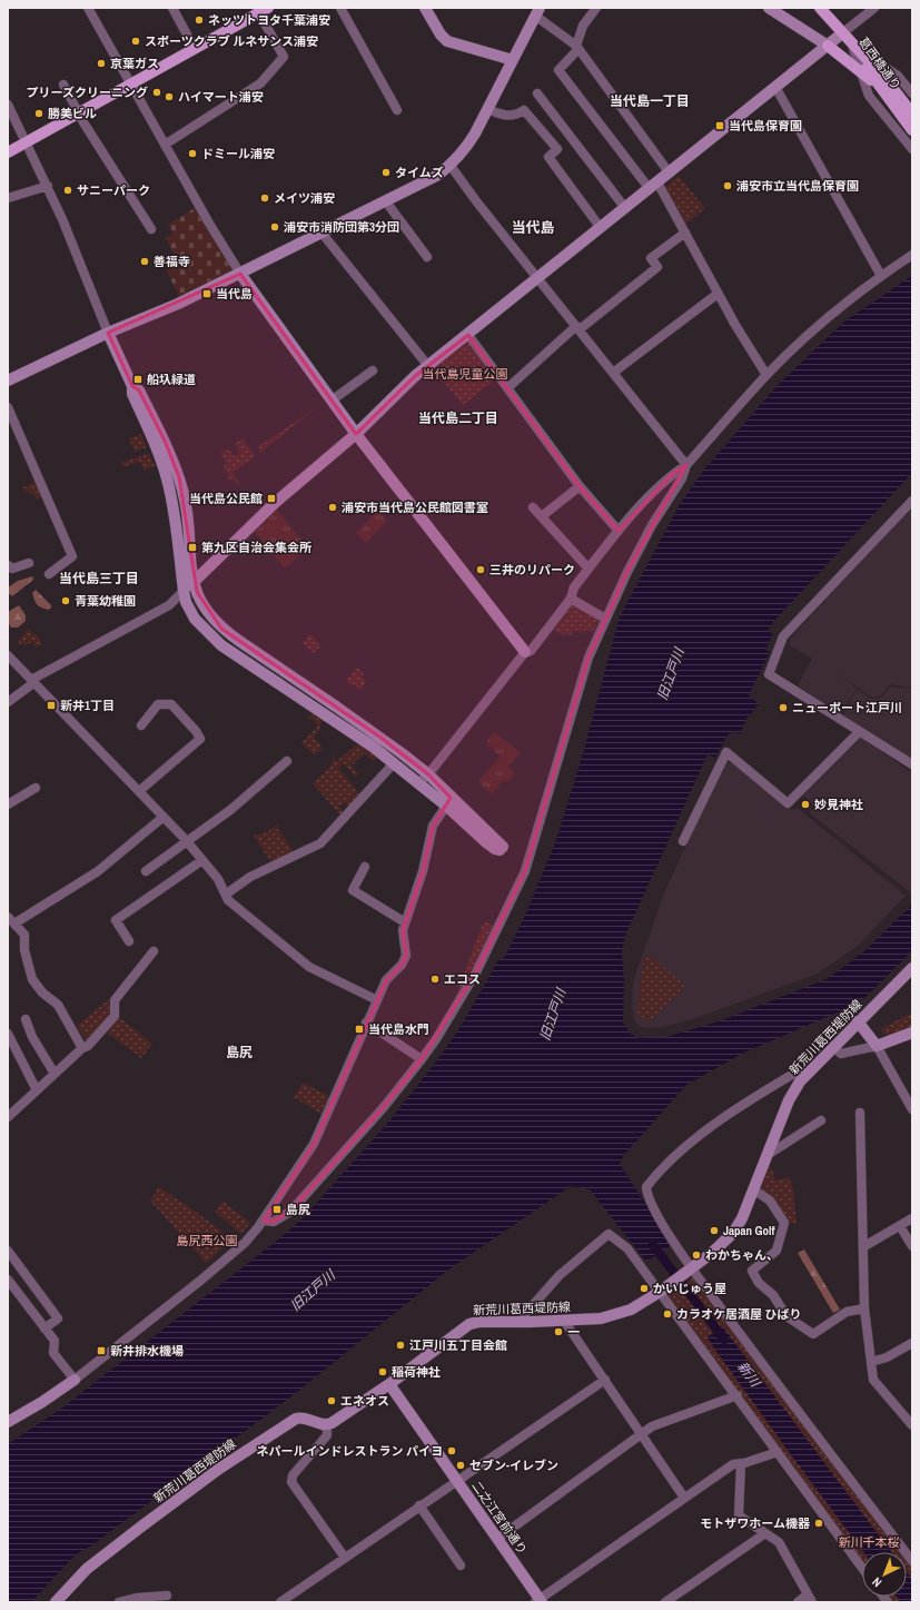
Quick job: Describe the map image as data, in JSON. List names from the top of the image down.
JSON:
{
  "streets": {
    "main road": ["葛西橋通り"],
    "street": ["新荒川葛西堤防線", "二之江宮前通り"]
  },
  "crossings": [
    ["新荒川葛西堤防線", "二之江宮前通り"]
  ],
  "districts": [
    "当代島一丁目",
    "当代島",
    "当代島二丁目",
    "当代島三丁目",
    "島尻"
  ],
  "water": ["旧江戸川", "新川"],
  "parks": ["当代島児童公園", "島尻西公園", "新川千本桜"],
  "places": {
    "other": [
      "ネッツトヨタ千葉浦安",
      "スポーツクラブ ルネサンス浦安",
      "京葉ガス",
      "プリーズクリーニング",
      "ハイマート浦安",
      "勝美ビル",
      "ドミール浦安",
      "タイムズ",
      "浦安市立当代島保育園",
      "サニーパーク",
      "メイツ浦安",
      "浦安市消防団第3分団",
      "善福寺",
      "浦安市当代島公民館図書室",
      "三井のリパーク",
      "青葉幼稚園",
      "ニューポート江戸川",
      "妙見神社",
      "エコス",
      "Japan Golf",
      "わかちゃん、",
      "かいじゅう屋",
      "カラオケ居酒屋 ひばり",
      "一",
      "江戸川五丁目会館",
      "稲荷神社",
      "エネオス",
      "ネパールインドレストラン パイヨ",
      "セブン-イレブン",
      "モトザワホーム機器"
    ],
    "transit": [
      "当代島保育園",
      "当代島",
      "船圦緑道",
      "当代島公民館",
      "第九区自治会集会所",
      "新井1丁目",
      "当代島水門",
      "島尻",
      "新井排水機場"
    ]
  },
  "north": "bottom left"
}
